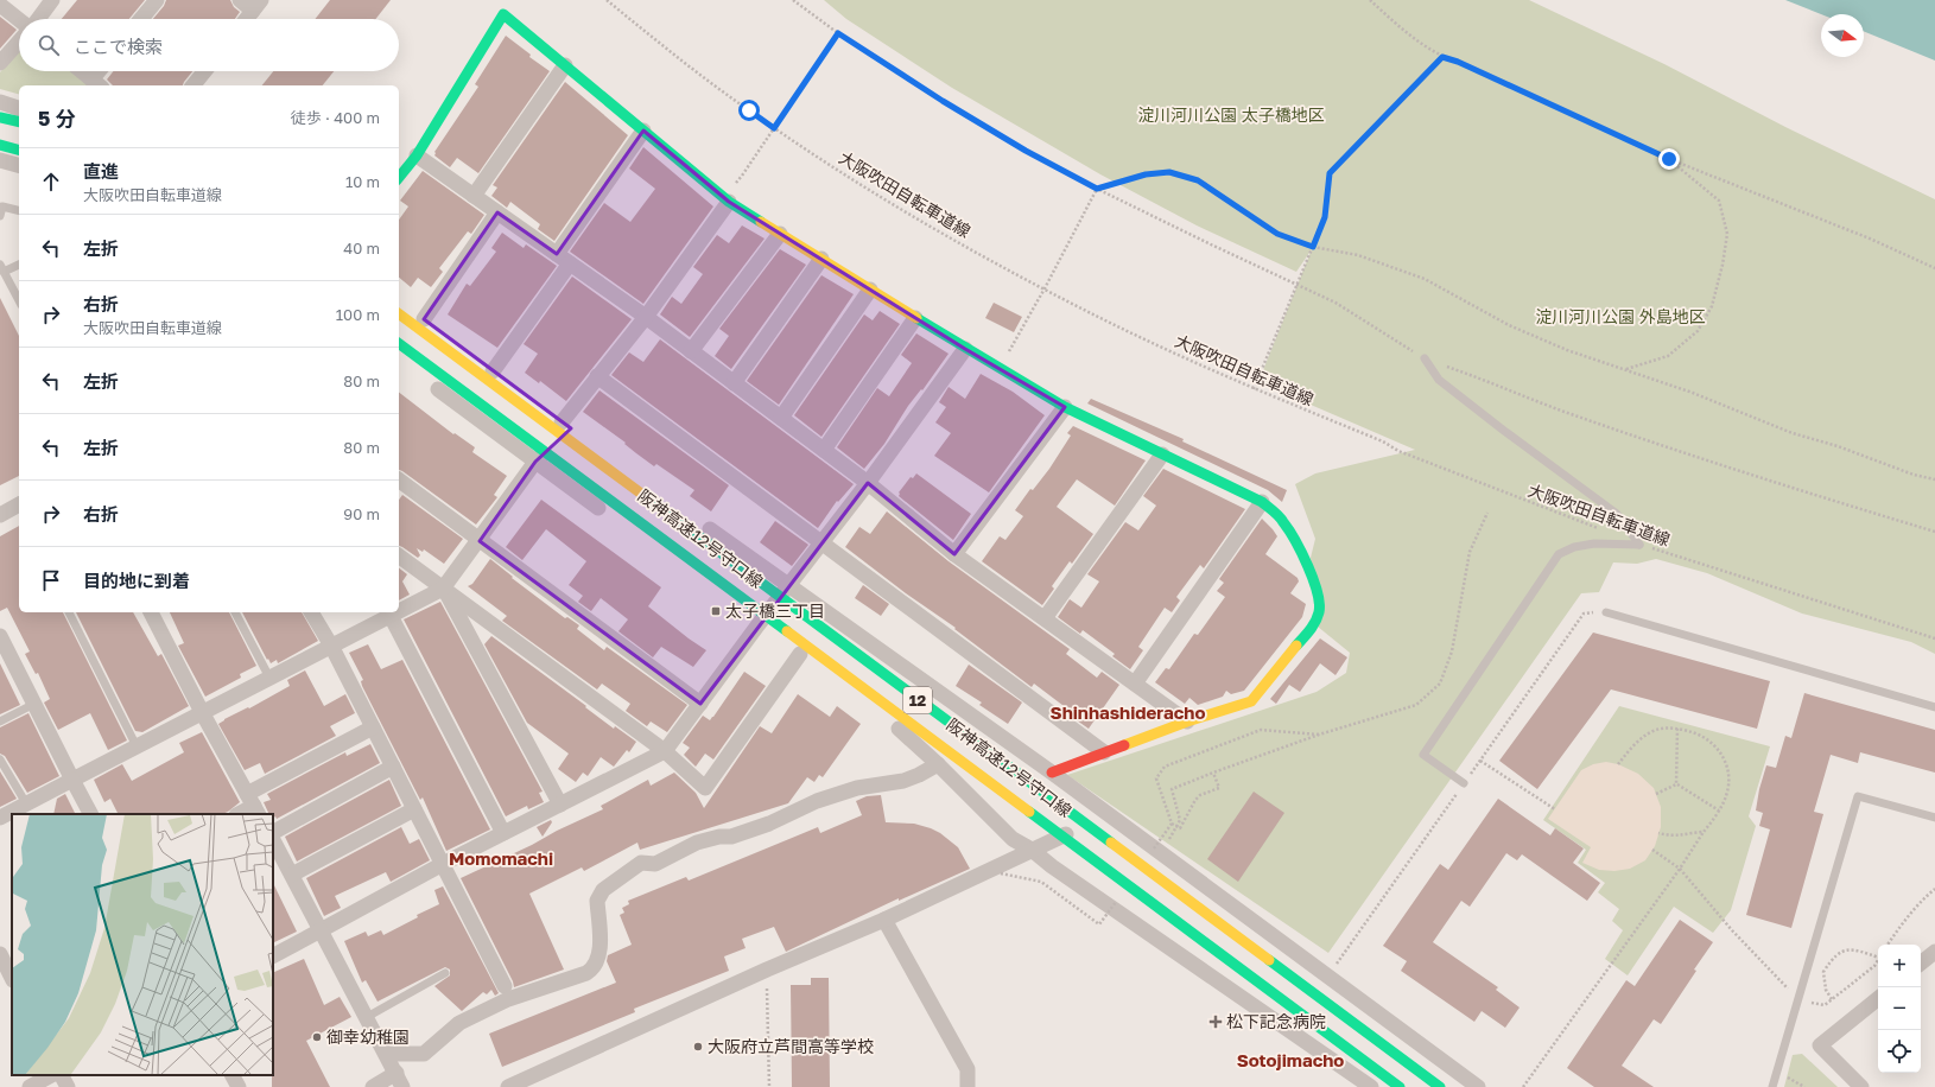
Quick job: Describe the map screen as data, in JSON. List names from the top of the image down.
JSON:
{
  "streets": {
    "main road": ["阪神高速12号守口線", "12"],
    "path": ["大阪吹田自転車道線"]
  },
  "districts": ["Shinhashideracho", "Momomachi", "Sotojimacho"],
  "parks": ["淀川河川公園 太子橋地区", "淀川河川公園 外島地区"],
  "places": {
    "transit": ["太子橋三丁目"],
    "health": ["松下記念病院"],
    "other": ["御幸幼稚園", "大阪府立芦間高等学校"]
  },
  "north": "right",
  "page": {
    "search": "ここで検索",
    "heading": ["5 分", "徒歩 · 400 m"],
    "list": [
      ["直進", "大阪吹田自転車道線", "10 m"],
      ["左折", "40 m"],
      ["右折", "大阪吹田自転車道線", "100 m"],
      ["左折", "80 m"],
      ["左折", "80 m"],
      ["右折", "90 m"],
      "目的地に到着"
    ],
    "map_buttons": ["+", "−"]
  }
}
